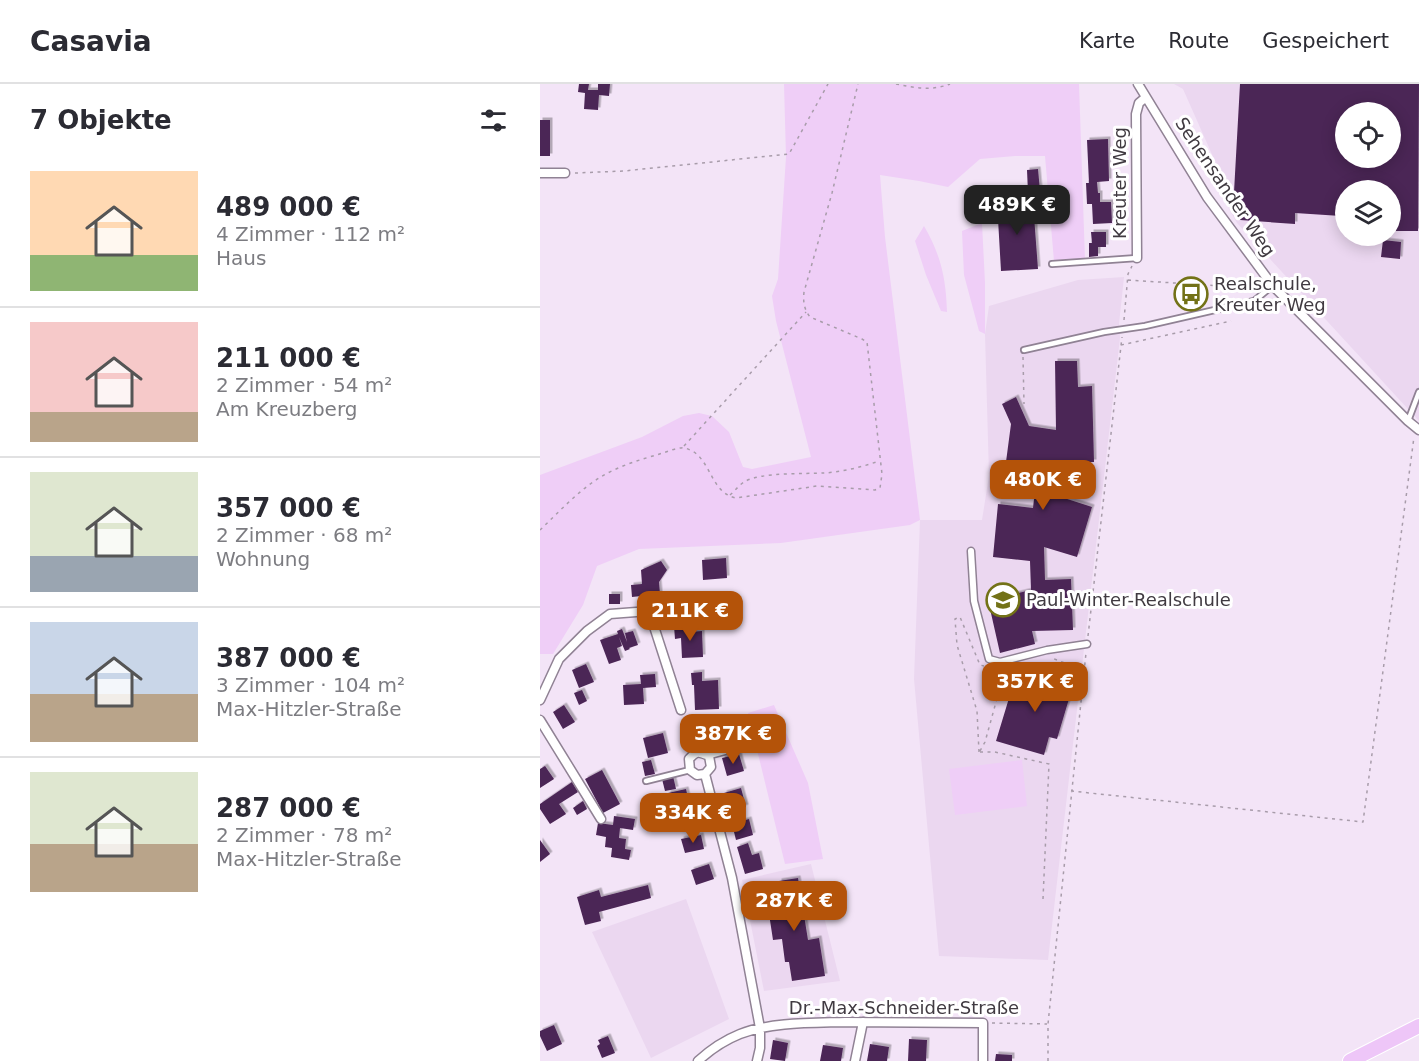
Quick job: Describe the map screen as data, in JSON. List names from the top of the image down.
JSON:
{
  "streets": {
    "street": ["Kreuter Weg", "Sehensander Weg", "Dr.-Max-Schneider-Straße"]
  },
  "crossings": [
    ["Kreuter Weg", "Sehensander Weg"]
  ],
  "places": {
    "bus stop": ["Realschule, Kreuter Weg"],
    "school or university": ["Paul-Winter-Realschule"]
  },
  "page": {
    "header": "Casavia",
    "nav": ["Karte", "Route", "Gespeichert"],
    "heading": "7 Objekte",
    "list": [
      {
        "name": "489 000 €",
        "note": "4 Zimmer · 112 m² · Haus"
      },
      {
        "name": "211 000 €",
        "note": "2 Zimmer · 54 m² · Am Kreuzberg"
      },
      {
        "name": "357 000 €",
        "note": "2 Zimmer · 68 m² · Wohnung"
      },
      {
        "name": "387 000 €",
        "note": "3 Zimmer · 104 m² · Max-Hitzler-Straße"
      },
      {
        "name": "287 000 €",
        "note": "2 Zimmer · 78 m² · Max-Hitzler-Straße"
      }
    ],
    "price": [
      "489K €",
      "480K €",
      "211K €",
      "357K €",
      "387K €",
      "334K €",
      "287K €"
    ]
  }
}
